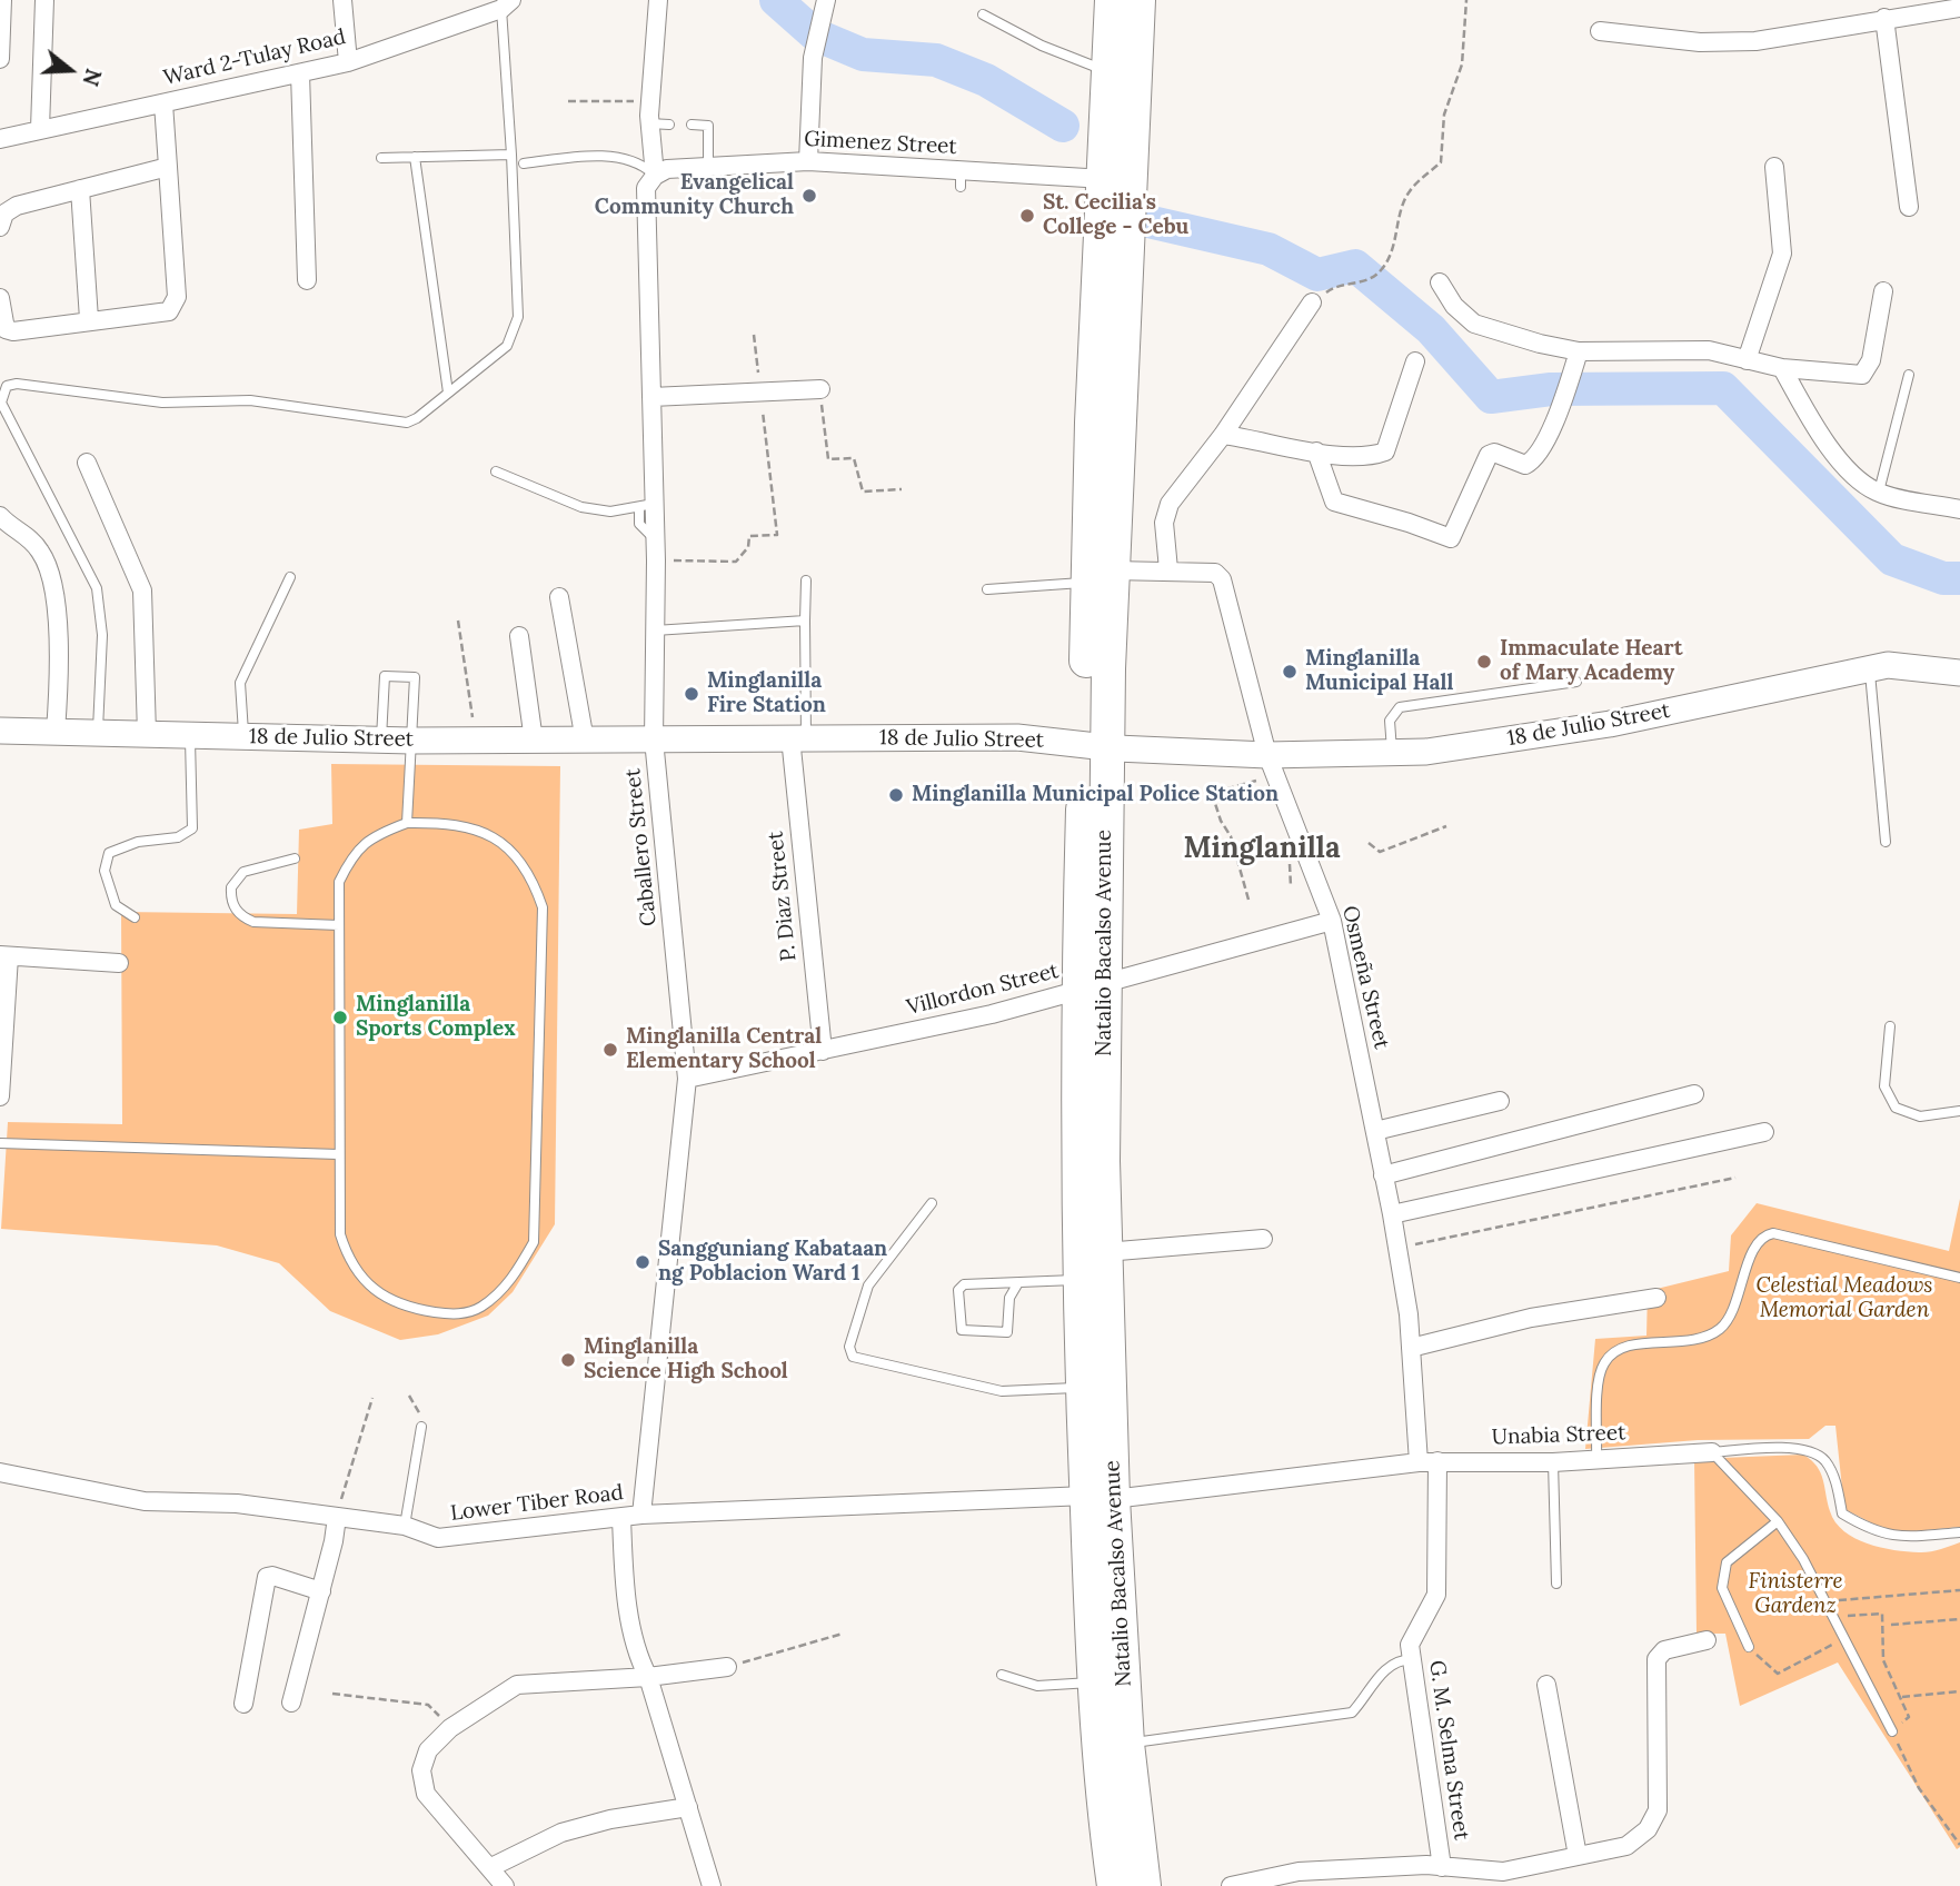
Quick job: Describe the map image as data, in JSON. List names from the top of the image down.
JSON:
{
  "streets": {
    "highway": ["Natalio Bacalso Avenue"],
    "street": [
      "Ward 2-Tulay Road",
      "Gimenez Street",
      "18 de Julio Street",
      "Caballero Street",
      "P. Diaz Street",
      "Osmeña Street",
      "Villordon Street",
      "Unabia Street",
      "Lower Tiber Road",
      "G. M. Selma Street"
    ]
  },
  "crossings": [
    ["Gimenez Street", "Caballero Street"],
    ["Gimenez Street", "Natalio Bacalso Avenue"],
    ["18 de Julio Street", "Caballero Street"],
    ["18 de Julio Street", "P. Diaz Street"],
    ["18 de Julio Street", "Natalio Bacalso Avenue"],
    ["18 de Julio Street", "Osmeña Street"],
    ["Caballero Street", "Villordon Street"],
    ["Caballero Street", "Lower Tiber Road"],
    ["P. Diaz Street", "Villordon Street"],
    ["Natalio Bacalso Avenue", "Osmeña Street"],
    ["Natalio Bacalso Avenue", "Villordon Street"],
    ["Natalio Bacalso Avenue", "Unabia Street"],
    ["Natalio Bacalso Avenue", "Lower Tiber Road"],
    ["Osmeña Street", "Villordon Street"],
    ["Osmeña Street", "Unabia Street"],
    ["Unabia Street", "Lower Tiber Road"],
    ["Unabia Street", "G. M. Selma Street"]
  ],
  "districts": ["Minglanilla"],
  "parks": ["Celestial Meadows Memorial Garden", "Finisterre Gardenz"],
  "places": [
    "Evangelical Community Church",
    "St. Cecilia's College - Cebu",
    "Immaculate Heart of Mary Academy",
    "Minglanilla Municipal Hall",
    "Minglanilla Fire Station",
    "Minglanilla Municipal Police Station",
    "Minglanilla Sports Complex",
    "Minglanilla Central Elementary School",
    "Sangguniang Kabataan ng Poblacion Ward 1",
    "Minglanilla Science High School"
  ],
  "north": "right"
}
